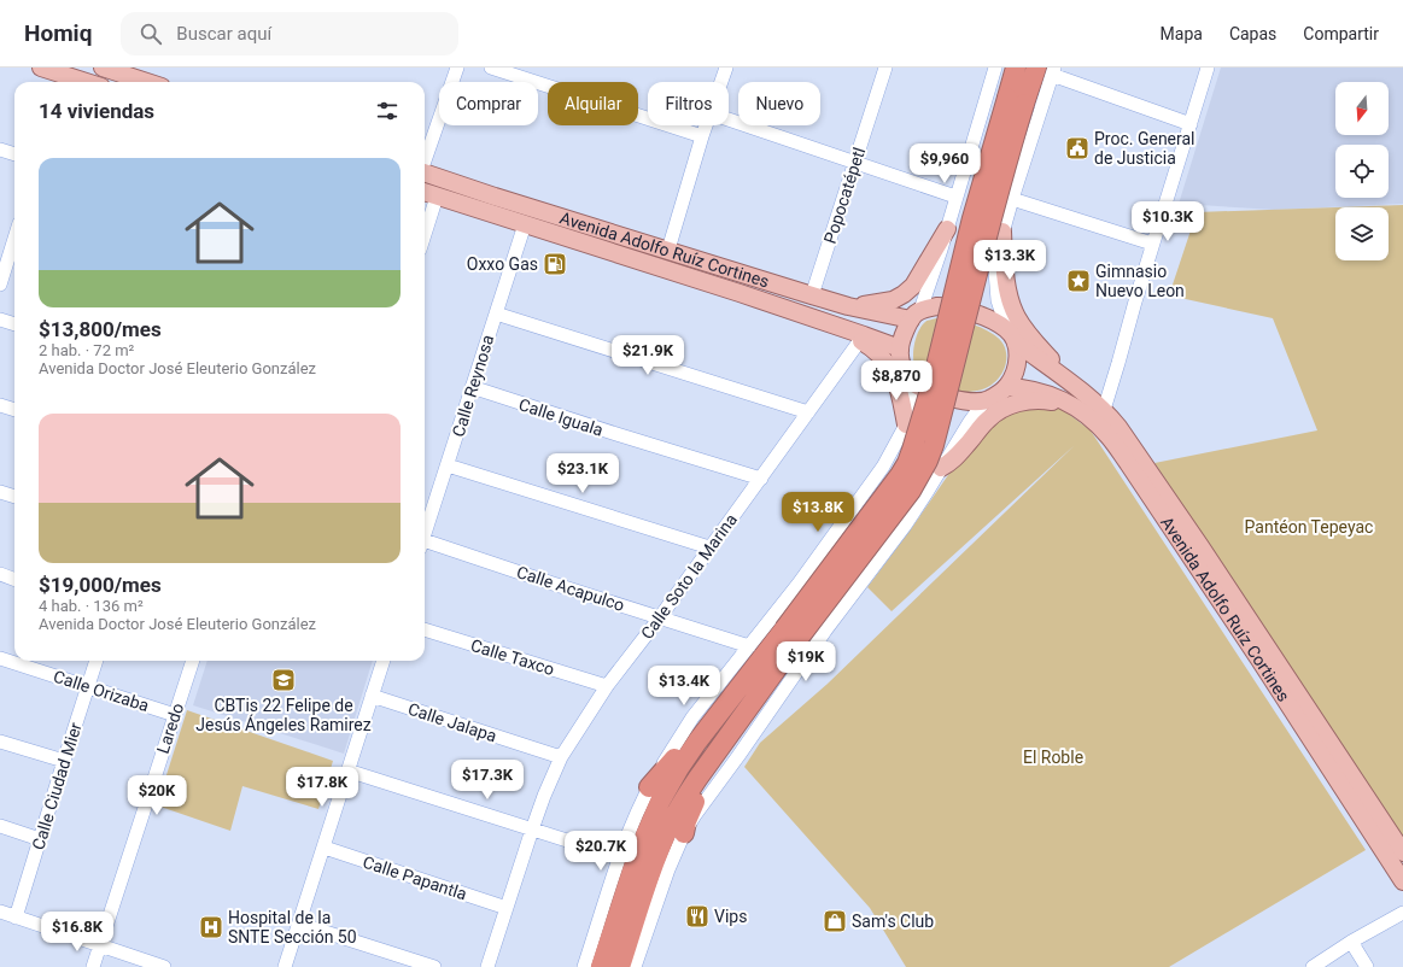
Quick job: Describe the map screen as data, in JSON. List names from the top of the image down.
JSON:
{
  "streets": {
    "main road": ["Avenida Adolfo Ruíz Cortines"],
    "street": [
      "Popocatépetl",
      "Calle Reynosa",
      "Calle Iguala",
      "Calle Soto la Marina",
      "Calle Acapulco",
      "Calle Taxco",
      "Calle Orizaba",
      "Calle Jalapa",
      "Laredo",
      "Calle Ciudad Mier",
      "Calle Papantla"
    ]
  },
  "crossings": [
    ["Popocatépetl", "Avenida Adolfo Ruíz Cortines"],
    ["Avenida Adolfo Ruíz Cortines", "Calle Reynosa"],
    ["Avenida Adolfo Ruíz Cortines", "Calle Soto la Marina"],
    ["Calle Reynosa", "Calle Iguala"],
    ["Calle Iguala", "Calle Soto la Marina"],
    ["Calle Soto la Marina", "Calle Acapulco"],
    ["Calle Soto la Marina", "Calle Taxco"],
    ["Calle Soto la Marina", "Calle Jalapa"],
    ["Calle Soto la Marina", "Calle Papantla"],
    ["Calle Orizaba", "Laredo"],
    ["Calle Orizaba", "Calle Ciudad Mier"]
  ],
  "parks": ["Pantéon Tepeyac", "El Roble"],
  "places": {
    "public building": ["Proc. General de Justicia"],
    "fuel station": ["Oxxo Gas"],
    "place": ["Gimnasio Nuevo Leon"],
    "school or university": ["CBTis 22 Felipe de Jesús Ángeles Ramirez"],
    "restaurant": ["Vips"],
    "shop": ["Sam's Club"],
    "hospital": ["Hospital de la SNTE Sección 50"]
  },
  "north": "bottom",
  "page": {
    "header": "Homiq",
    "search": "Buscar aquí",
    "nav": ["Mapa", "Capas", "Compartir"],
    "chip": [
      "Comprar",
      "Alquilar",
      "Filtros",
      "Nuevo"
    ],
    "heading": "14 viviendas",
    "list": [
      {
        "name": "$13,800/mes",
        "note": "2 hab. · 72 m² · Avenida Doctor José Eleuterio González"
      },
      {
        "name": "$19,000/mes",
        "note": "4 hab. · 136 m² · Avenida Doctor José Eleuterio González"
      }
    ],
    "price": [
      "$9,960",
      "$10.3K",
      "$13.3K",
      "$21.9K",
      "$8,870",
      "$23.1K",
      "$13.8K",
      "$19K",
      "$13.4K",
      "$17.3K",
      "$17.8K",
      "$20K",
      "$20.7K",
      "$16.8K"
    ]
  }
}
